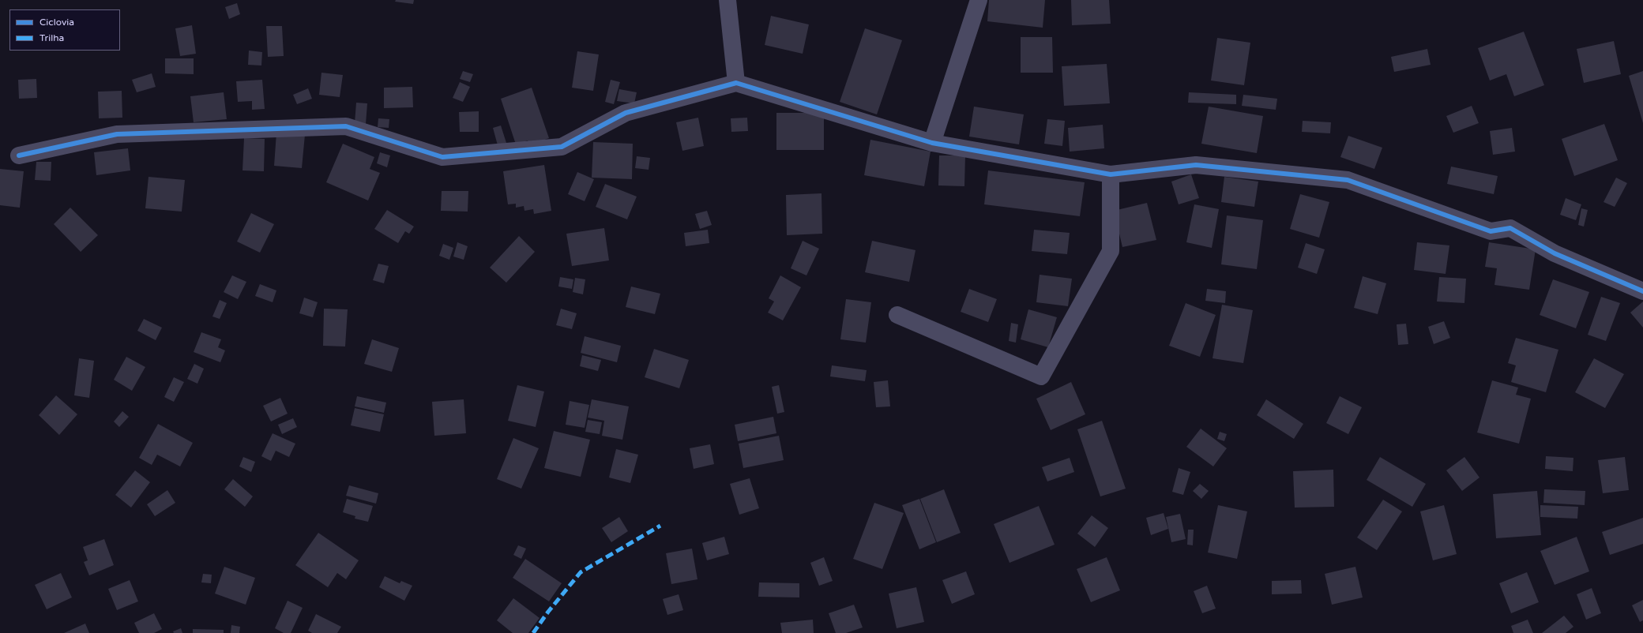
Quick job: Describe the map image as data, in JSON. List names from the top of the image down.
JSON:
{
  "legend": ["Ciclovia", "Trilha"]
}
